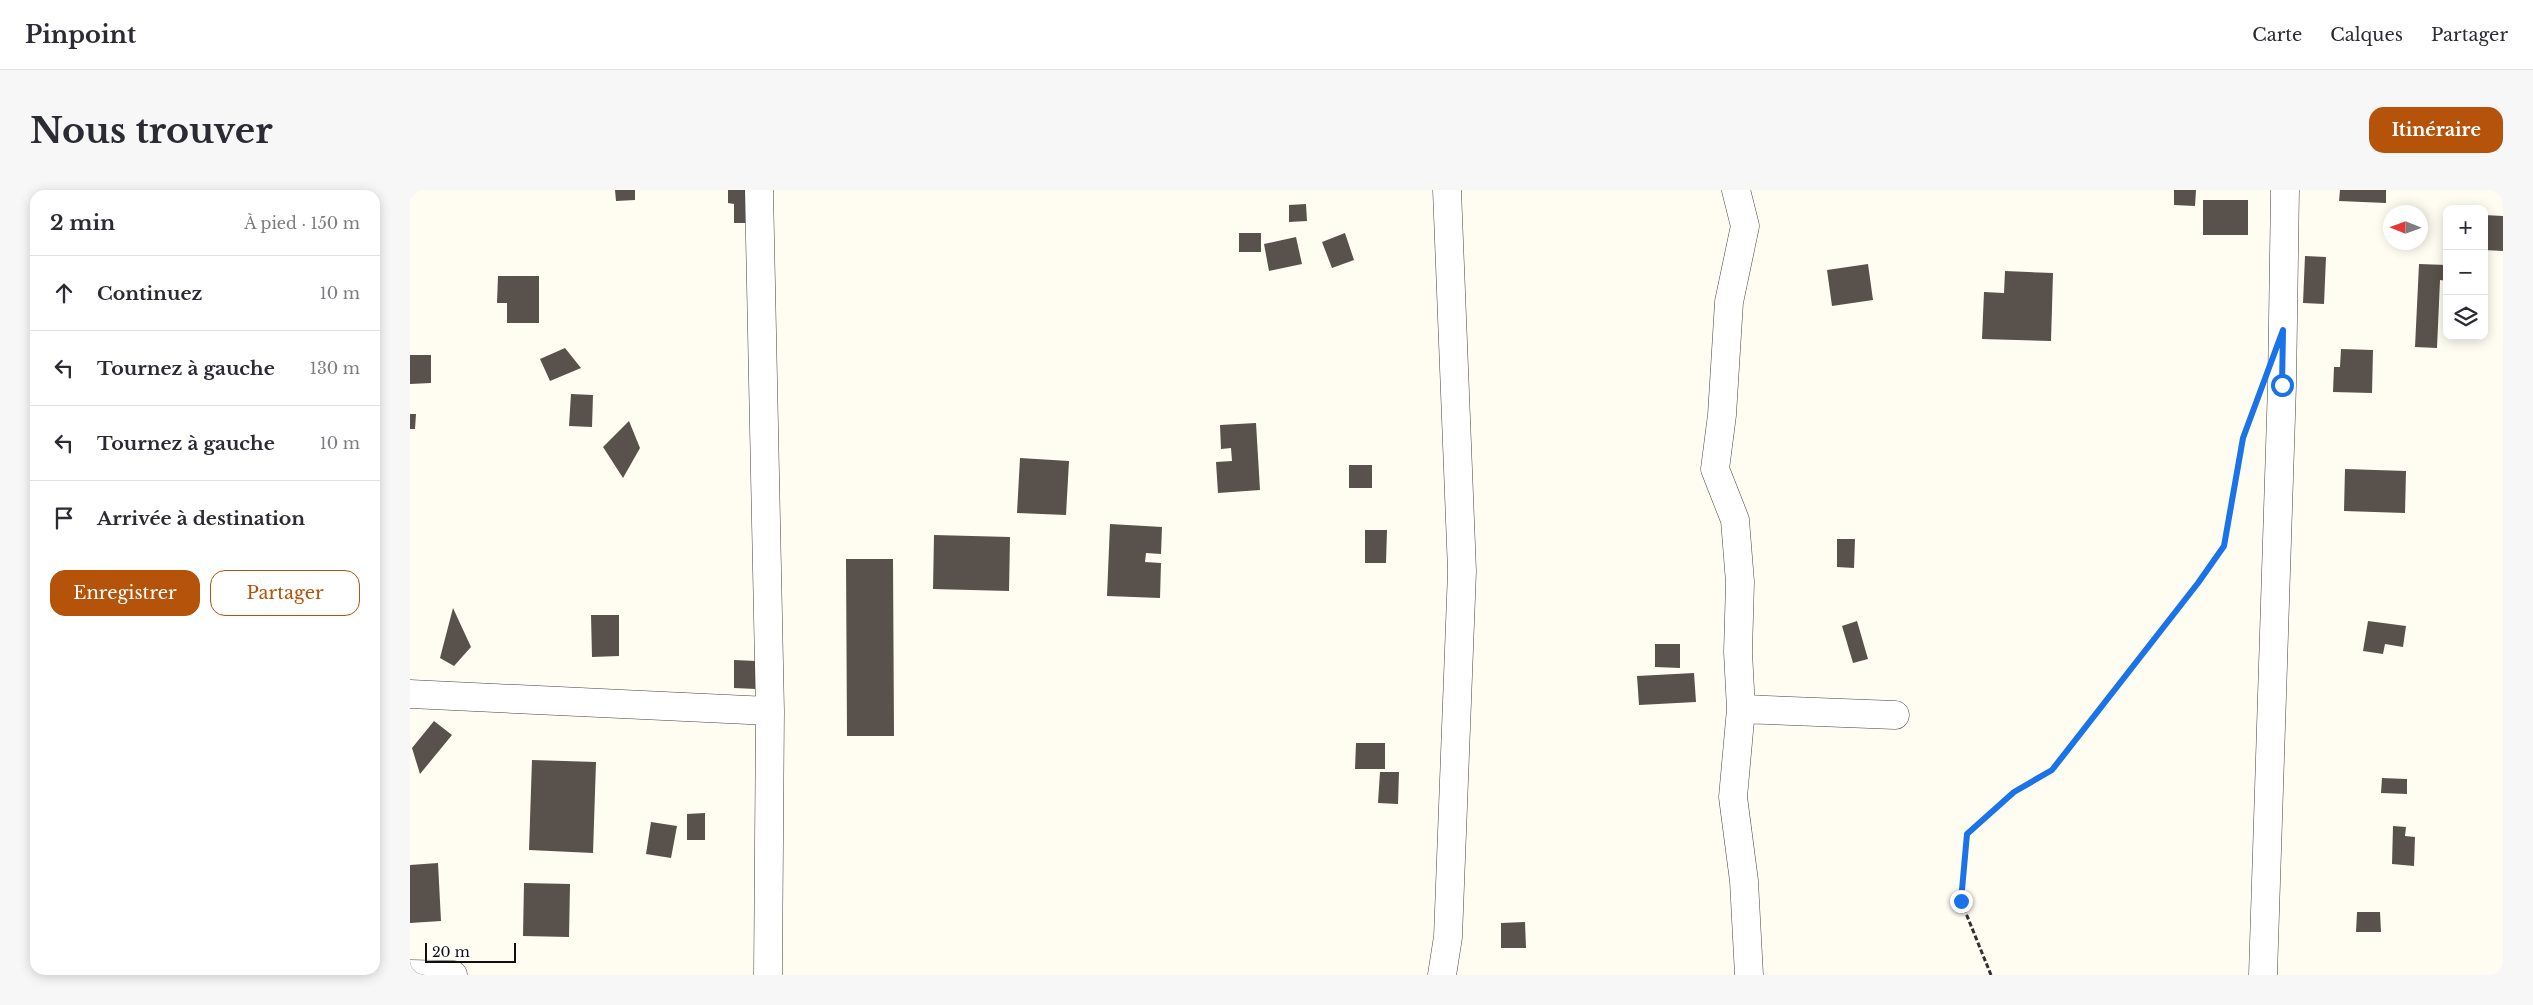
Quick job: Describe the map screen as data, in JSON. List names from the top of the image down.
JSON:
{
  "scale_bar": "20 m",
  "north": "left",
  "page": {
    "header": "Pinpoint",
    "nav": ["Carte", "Calques", "Partager"],
    "buttons": [
      "Itinéraire",
      ["Enregistrer", "Partager"]
    ],
    "title": "Nous trouver",
    "heading": ["2 min", "À pied · 150 m"],
    "map_buttons": ["+", "−"],
    "list": [
      ["Continuez", "10 m"],
      ["Tournez à gauche", "130 m"],
      ["Tournez à gauche", "10 m"],
      "Arrivée à destination"
    ],
    "scale": "20 m"
  }
}
